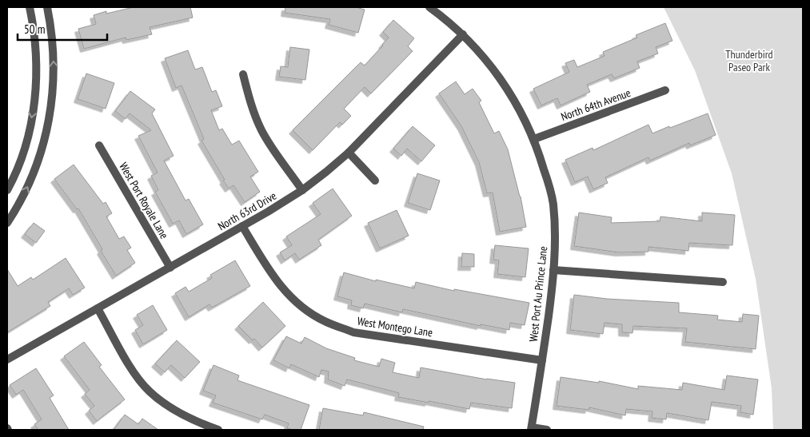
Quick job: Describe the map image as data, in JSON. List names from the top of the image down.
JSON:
{
  "streets": {
    "street": [
      "North 64th Avenue",
      "West Port Royale Lane",
      "North 63rd Drive",
      "West Port Au Prince Lane",
      "West Montego Lane"
    ]
  },
  "crossings": [
    ["North 64th Avenue", "West Port Au Prince Lane"],
    ["West Port Royale Lane", "North 63rd Drive"],
    ["North 63rd Drive", "West Port Au Prince Lane"],
    ["North 63rd Drive", "West Montego Lane"],
    ["West Port Au Prince Lane", "West Montego Lane"]
  ],
  "parks": ["Thunderbird Paseo Park"],
  "scale_bar": "50 m"
}
